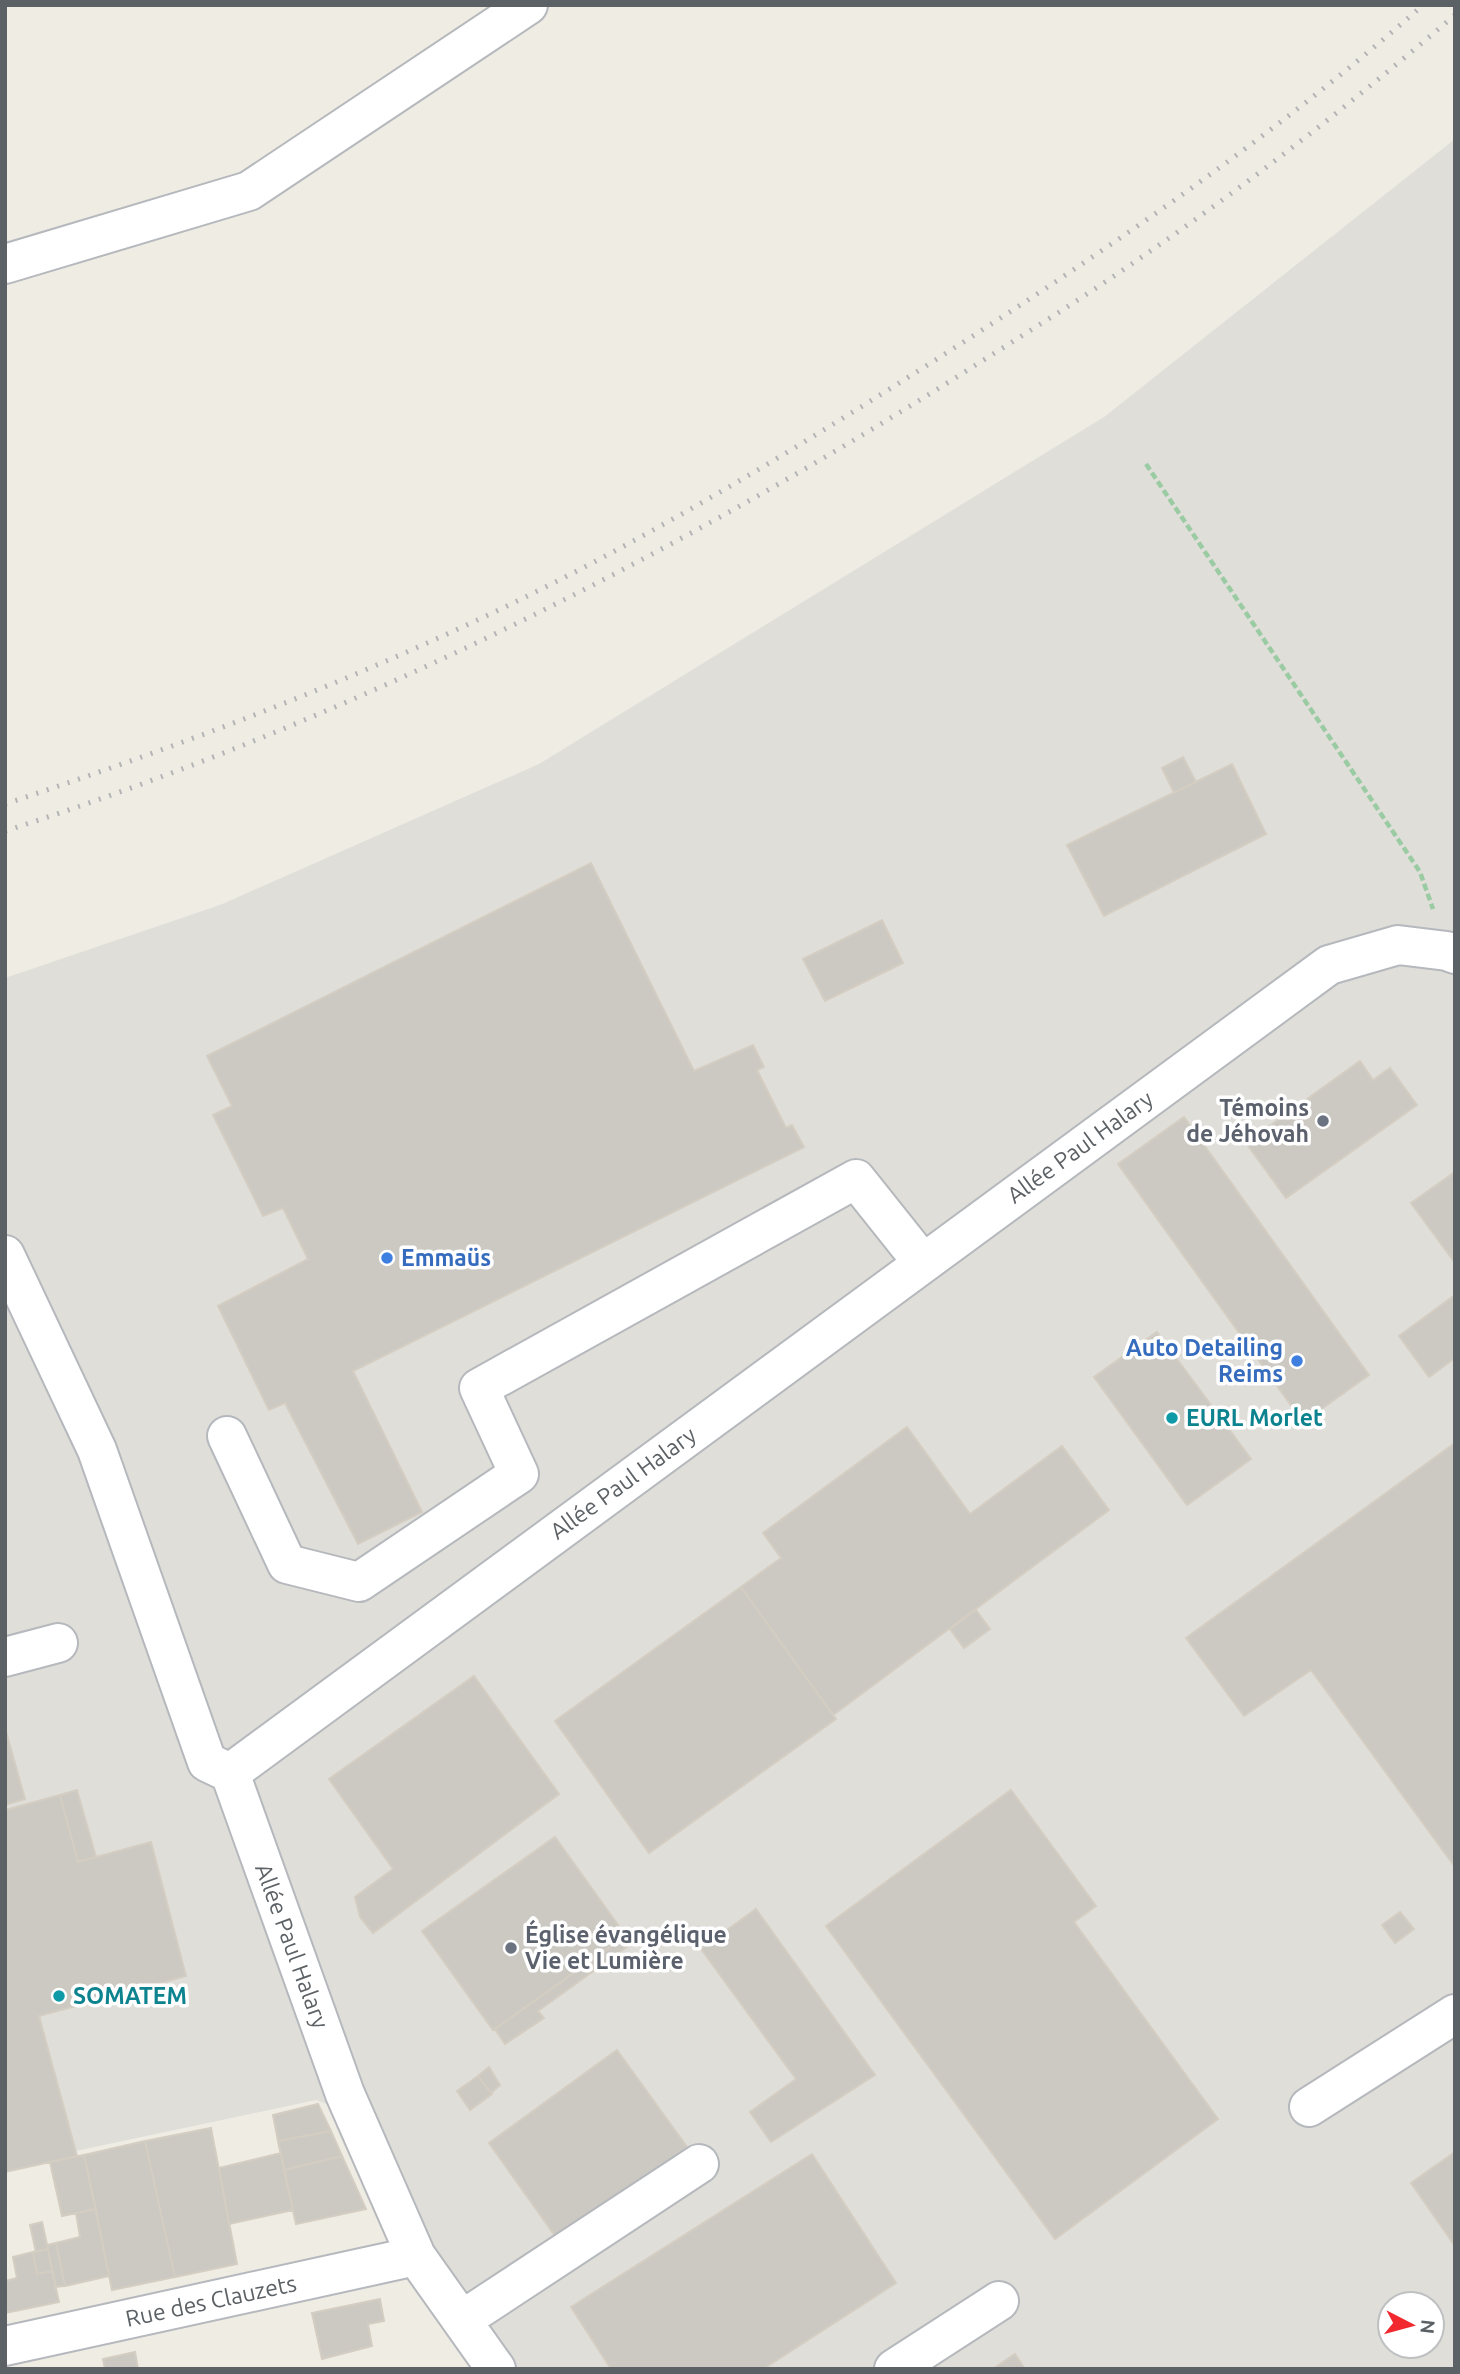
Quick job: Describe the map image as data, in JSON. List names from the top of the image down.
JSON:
{
  "streets": {
    "street": ["Allée Paul Halary", "Rue des Clauzets"]
  },
  "crossings": [
    ["Allée Paul Halary", "Rue des Clauzets"]
  ],
  "places": [
    "Témoins de Jéhovah",
    "Emmaüs",
    "Auto Detailing Reims",
    "EURL Morlet",
    "Église évangélique Vie et Lumière",
    "SOMATEM"
  ],
  "north": "right"
}
